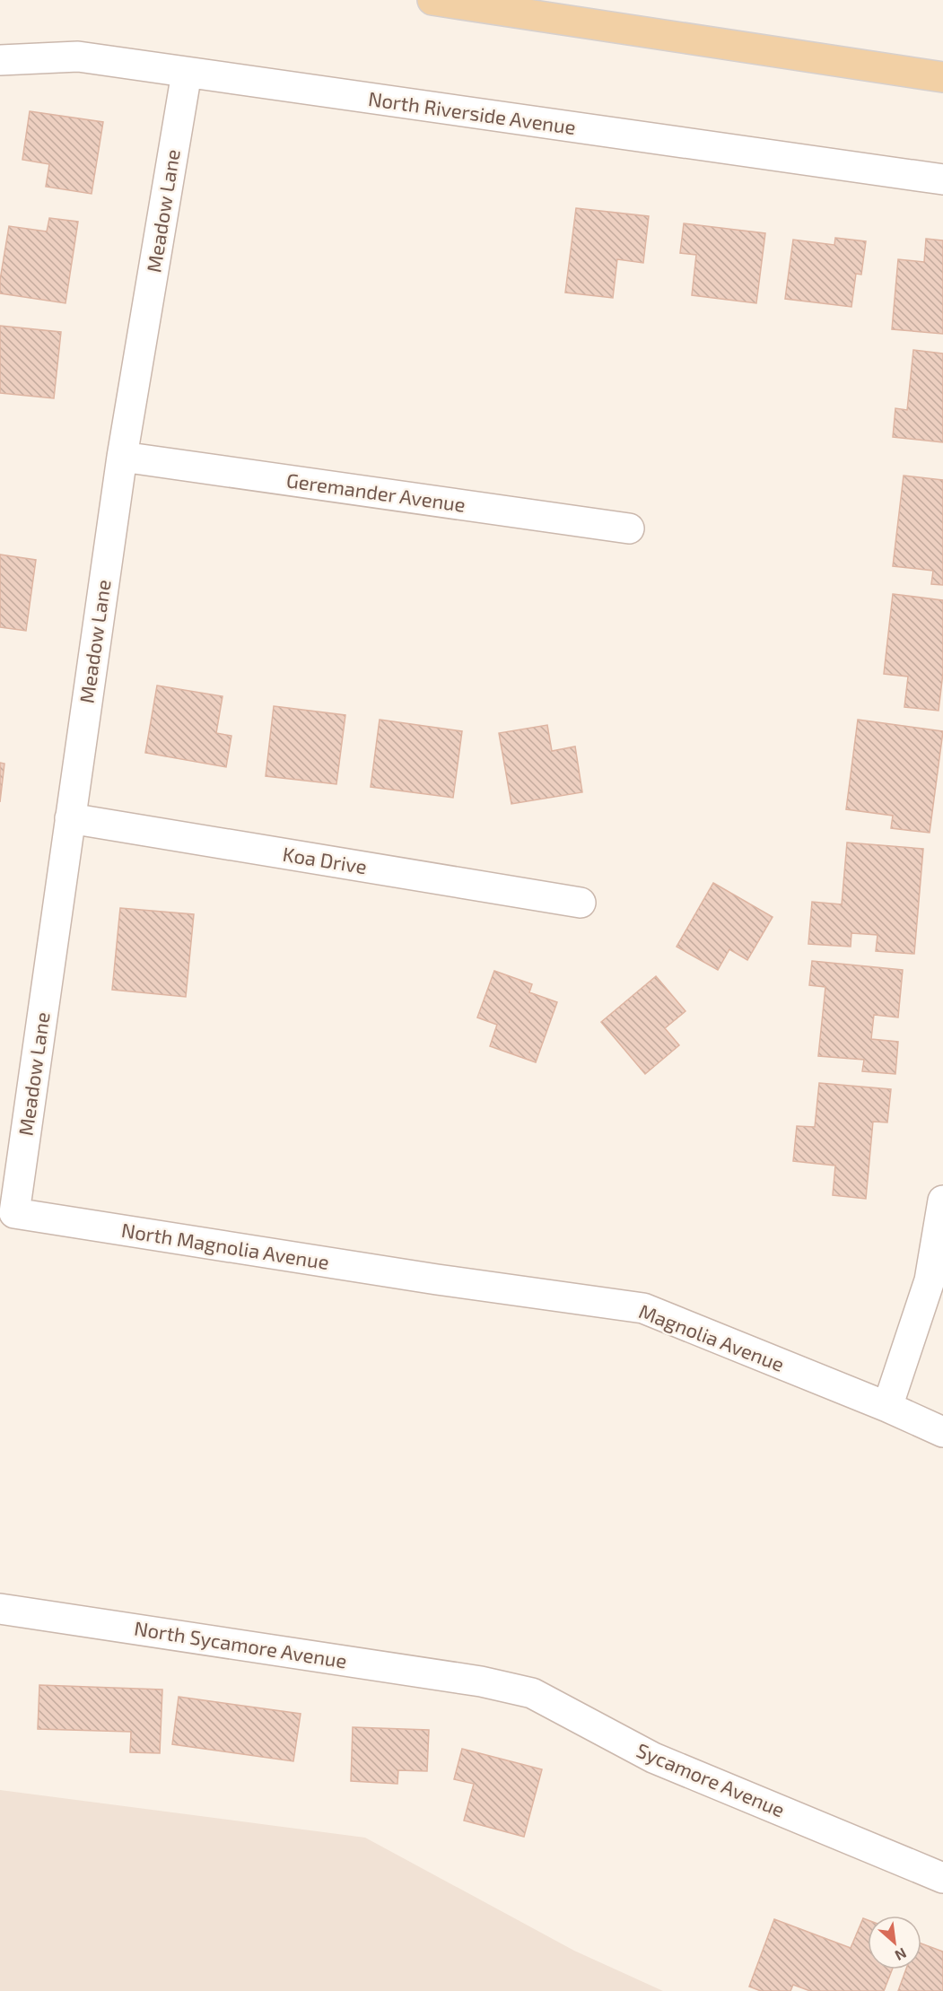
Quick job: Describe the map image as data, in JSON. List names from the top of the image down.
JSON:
{
  "streets": {
    "street": [
      "North Riverside Avenue",
      "Meadow Lane",
      "Geremander Avenue",
      "Koa Drive",
      "North Magnolia Avenue",
      "Magnolia Avenue",
      "North Sycamore Avenue",
      "Sycamore Avenue"
    ]
  },
  "crossings": [
    ["North Riverside Avenue", "Meadow Lane"],
    ["Meadow Lane", "Geremander Avenue"],
    ["Meadow Lane", "Koa Drive"],
    ["Meadow Lane", "North Magnolia Avenue"],
    ["North Magnolia Avenue", "Magnolia Avenue"],
    ["North Sycamore Avenue", "Sycamore Avenue"]
  ],
  "north": "bottom right"
}
